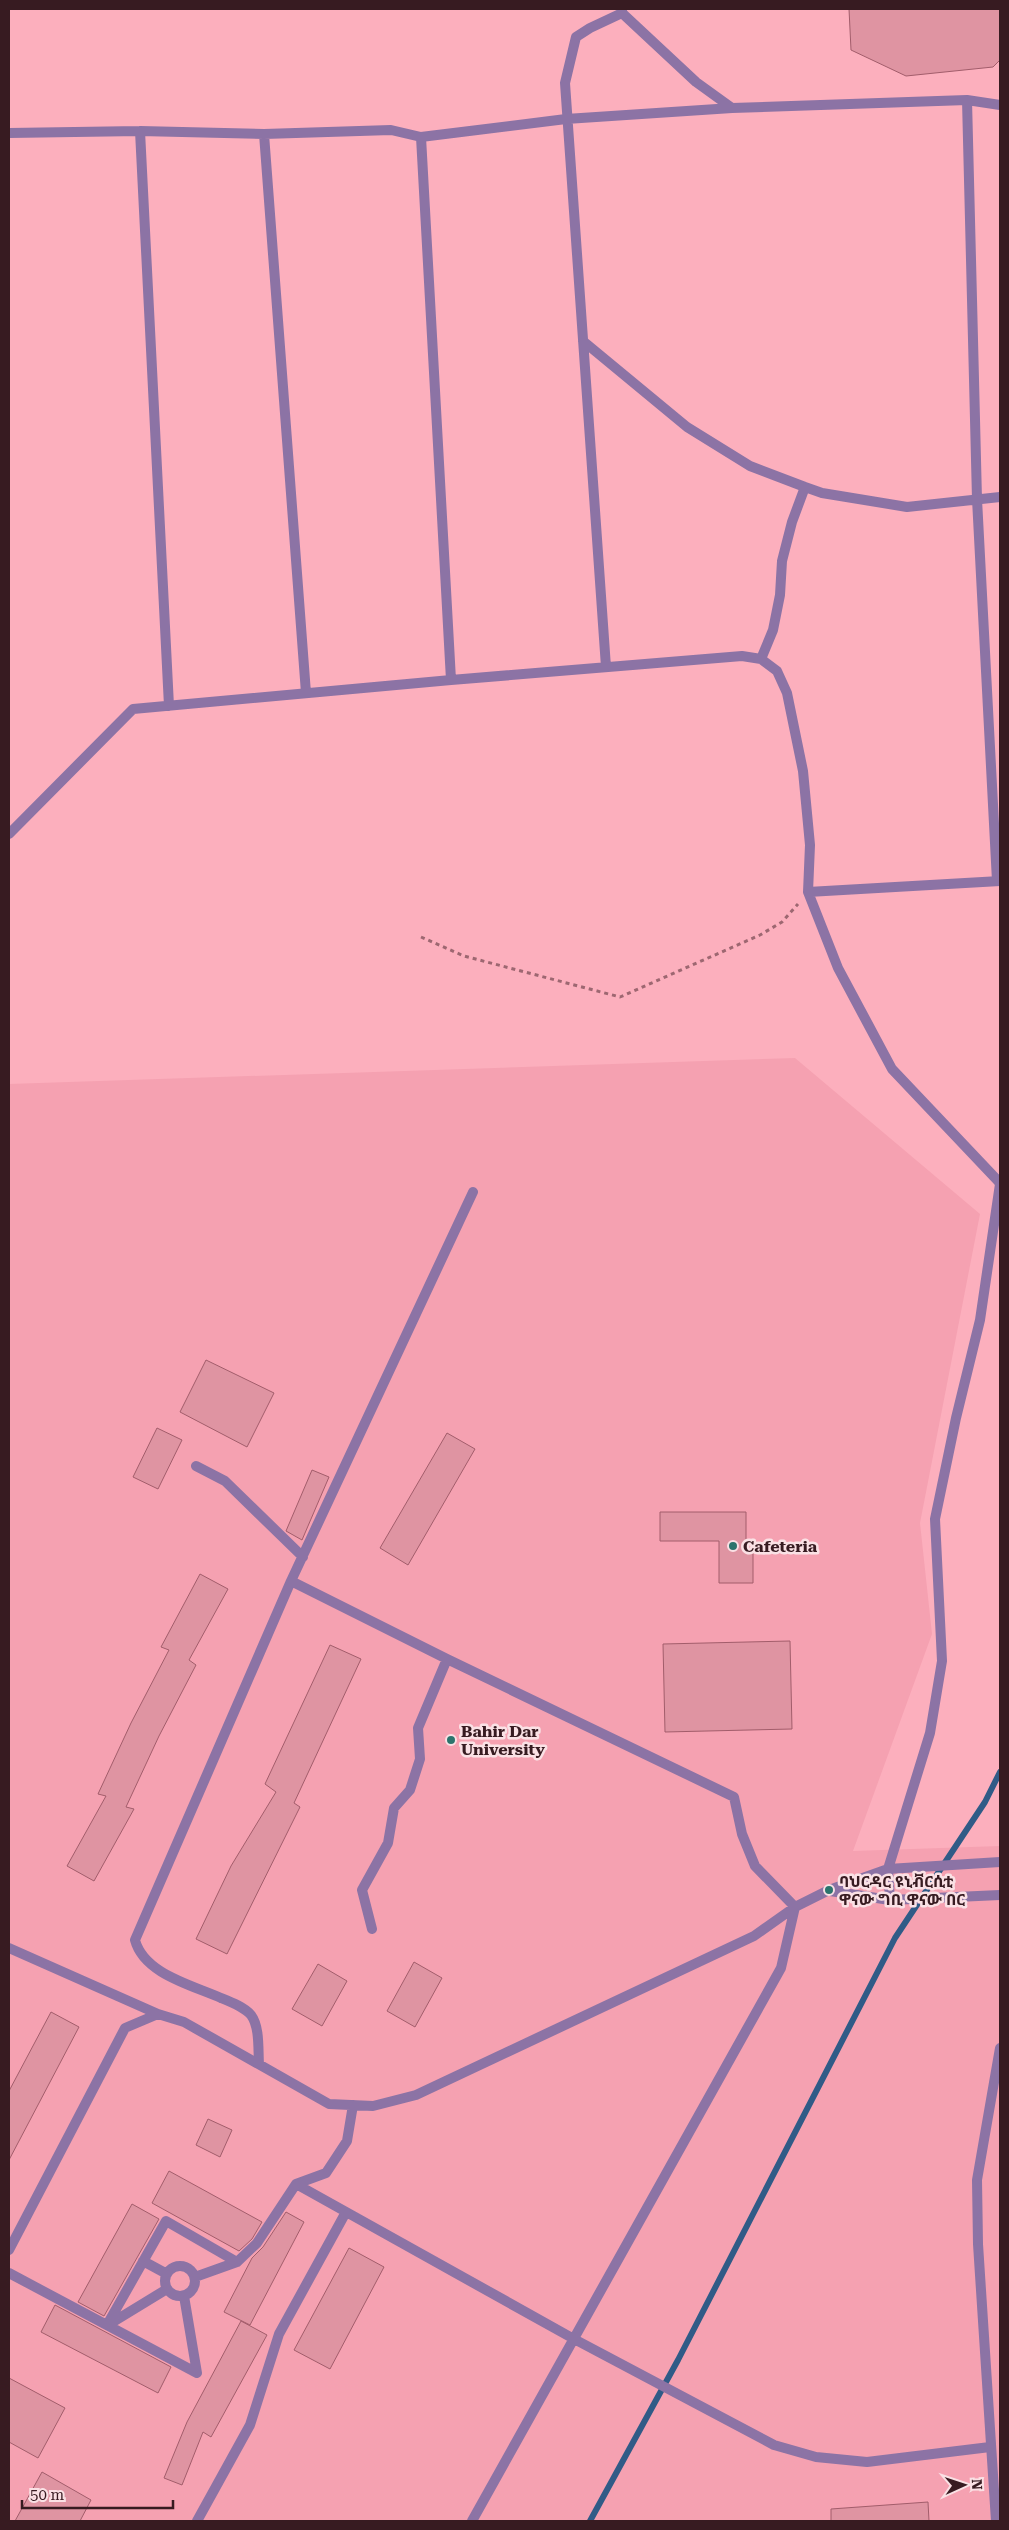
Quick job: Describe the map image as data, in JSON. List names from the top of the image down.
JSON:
{
  "places": ["Cafeteria", "Bahir Dar University", "ባህርዳር ዩኒቭርሲቲ ዋናው ግቢ ዋናው በር"],
  "scale_bar": "50 m",
  "north": "right"
}
